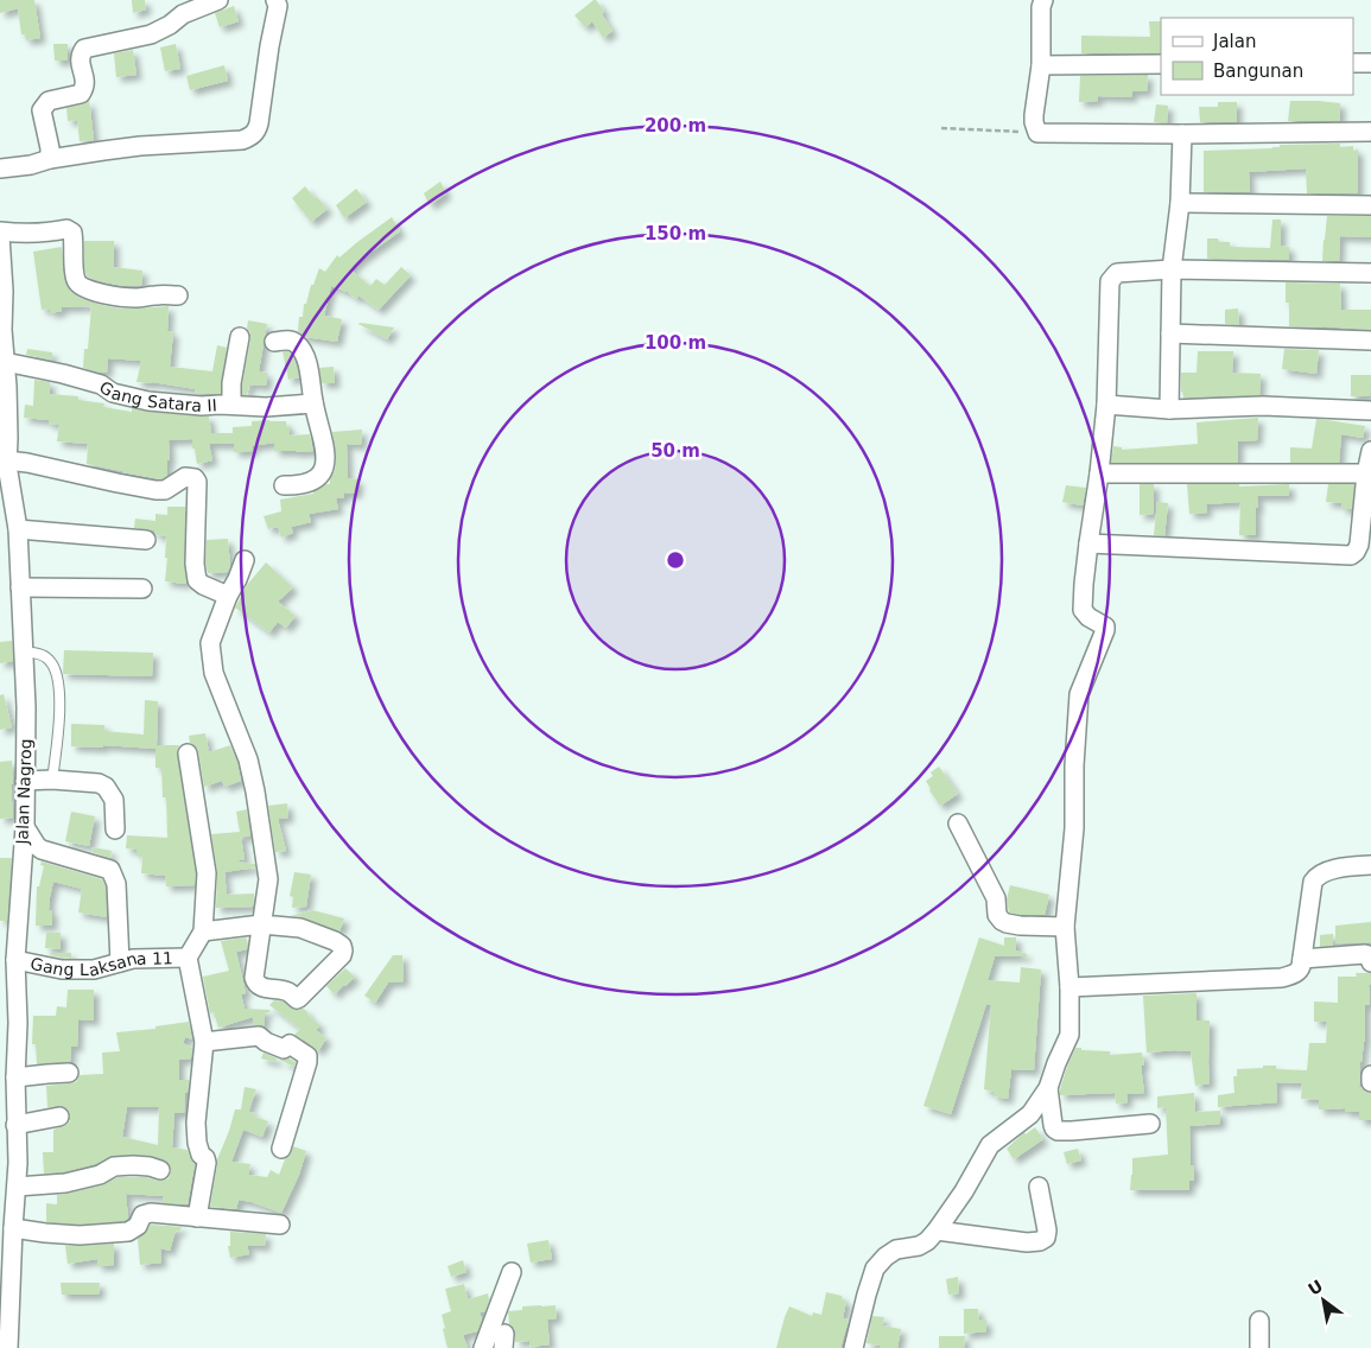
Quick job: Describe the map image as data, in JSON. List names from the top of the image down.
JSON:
{
  "streets": {
    "street": ["Gang Satara II", "Jalan Nagrog", "Gang Laksana 11"]
  },
  "crossings": [
    ["Gang Satara II", "Jalan Nagrog"],
    ["Jalan Nagrog", "Gang Laksana 11"]
  ],
  "legend": ["Jalan", "Bangunan"],
  "north": "top left",
  "rings": [
    "200 m",
    "150 m",
    "100 m",
    "50 m"
  ]
}
